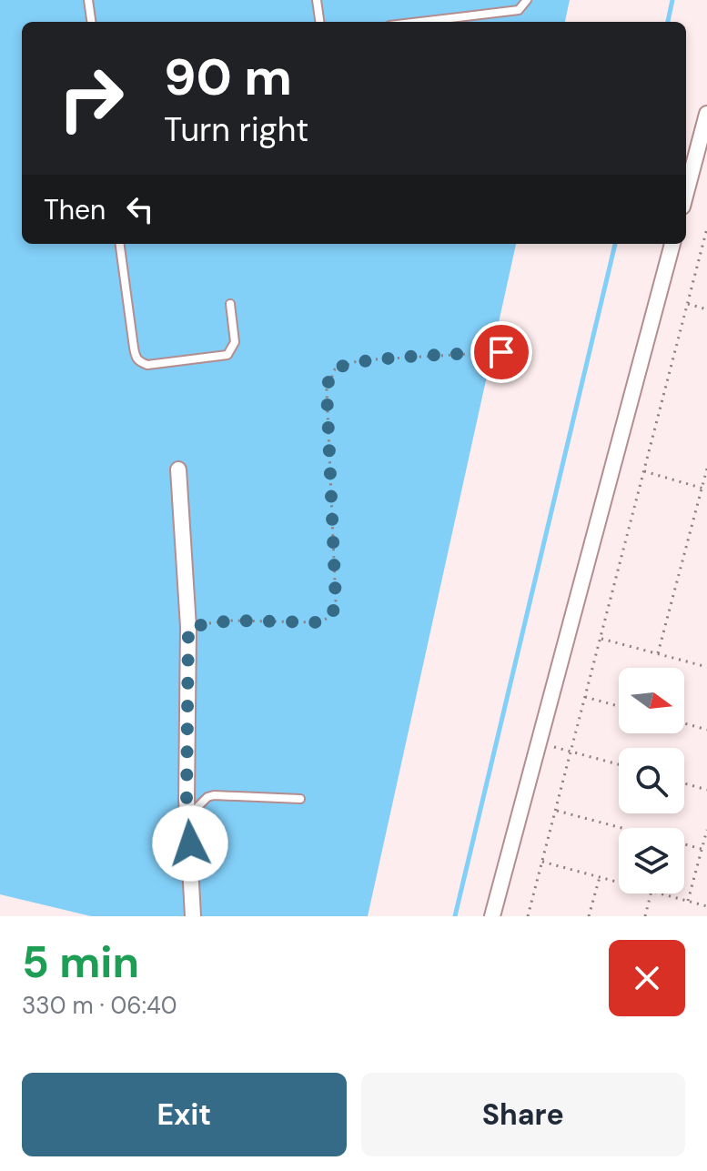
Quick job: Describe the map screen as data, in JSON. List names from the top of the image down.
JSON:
{
  "north": "right",
  "page": {
    "turn": ["90 m", "Turn right"],
    "then": "Then",
    "heading": ["5 min", "330 m · 06:40"],
    "buttons": ["Exit", "Share"]
  }
}
